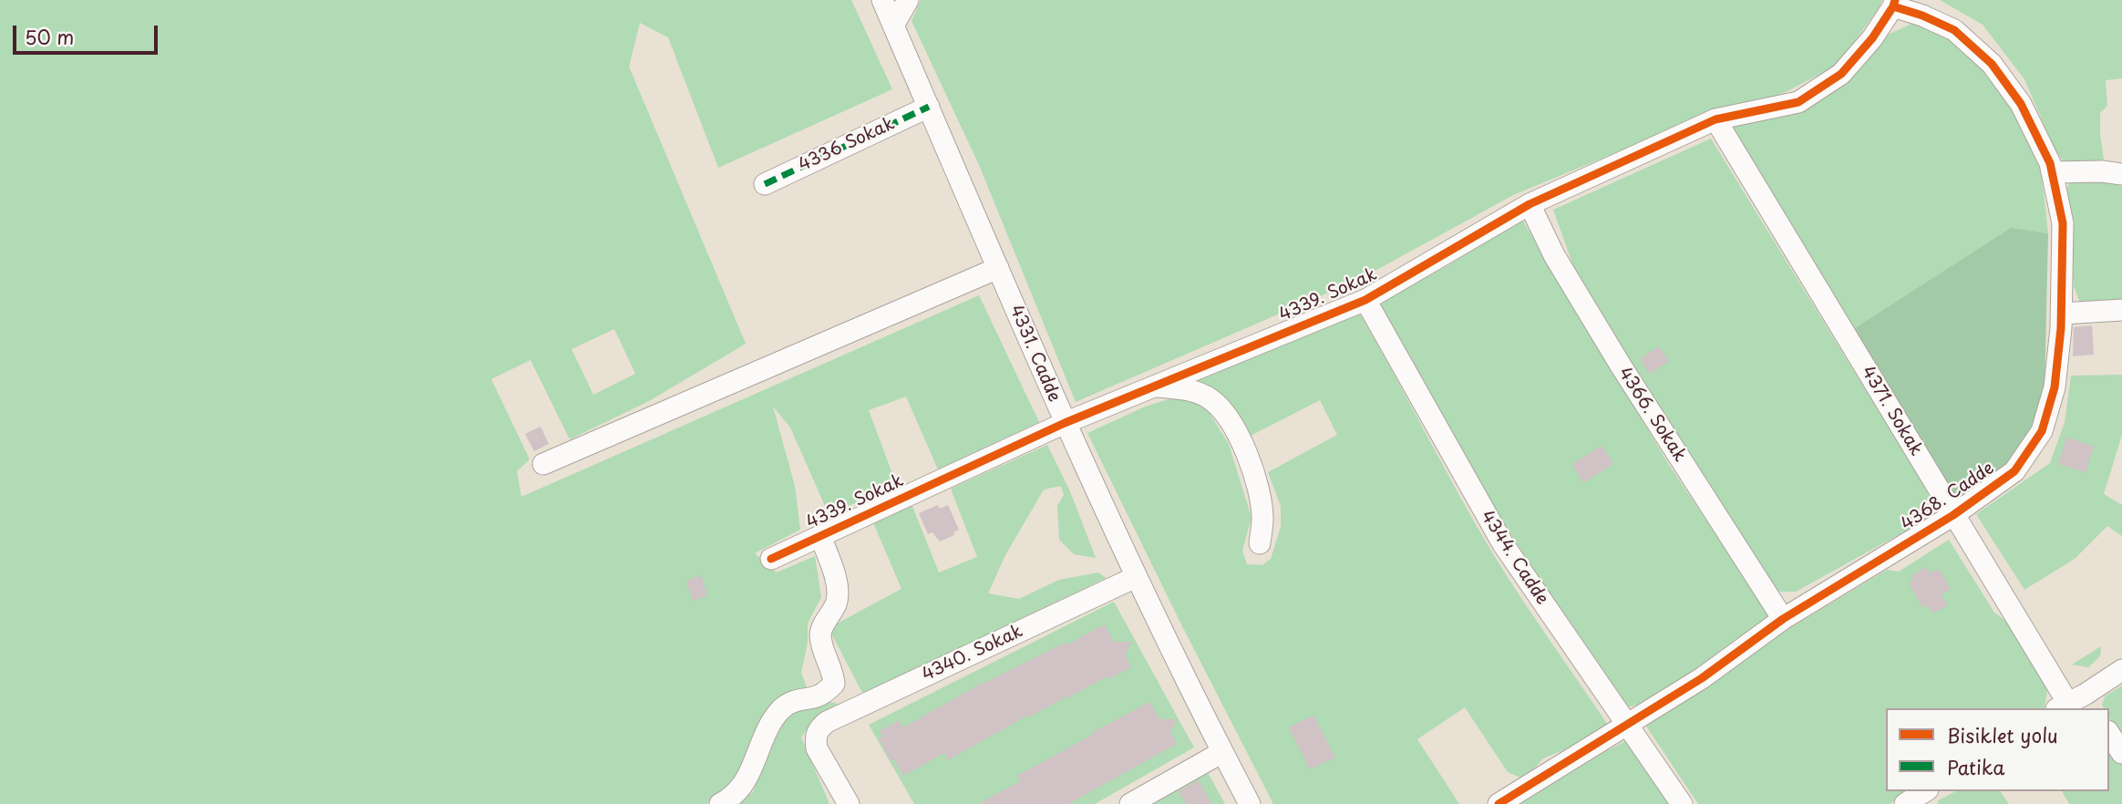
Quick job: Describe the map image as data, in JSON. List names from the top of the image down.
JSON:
{
  "streets": {
    "street": [
      "4336 Sokak",
      "4339. Sokak",
      "4331. Cadde",
      "4371. Sokak",
      "4366. Sokak",
      "4368. Cadde",
      "4344. Cadde",
      "4340. Sokak"
    ]
  },
  "crossings": [
    ["4336 Sokak", "4331. Cadde"],
    ["4339. Sokak", "4331. Cadde"],
    ["4339. Sokak", "4371. Sokak"],
    ["4339. Sokak", "4366. Sokak"],
    ["4339. Sokak", "4368. Cadde"],
    ["4339. Sokak", "4344. Cadde"],
    ["4331. Cadde", "4340. Sokak"],
    ["4371. Sokak", "4368. Cadde"],
    ["4366. Sokak", "4368. Cadde"],
    ["4368. Cadde", "4344. Cadde"]
  ],
  "legend": ["Bisiklet yolu", "Patika"],
  "scale_bar": "50 m"
}
